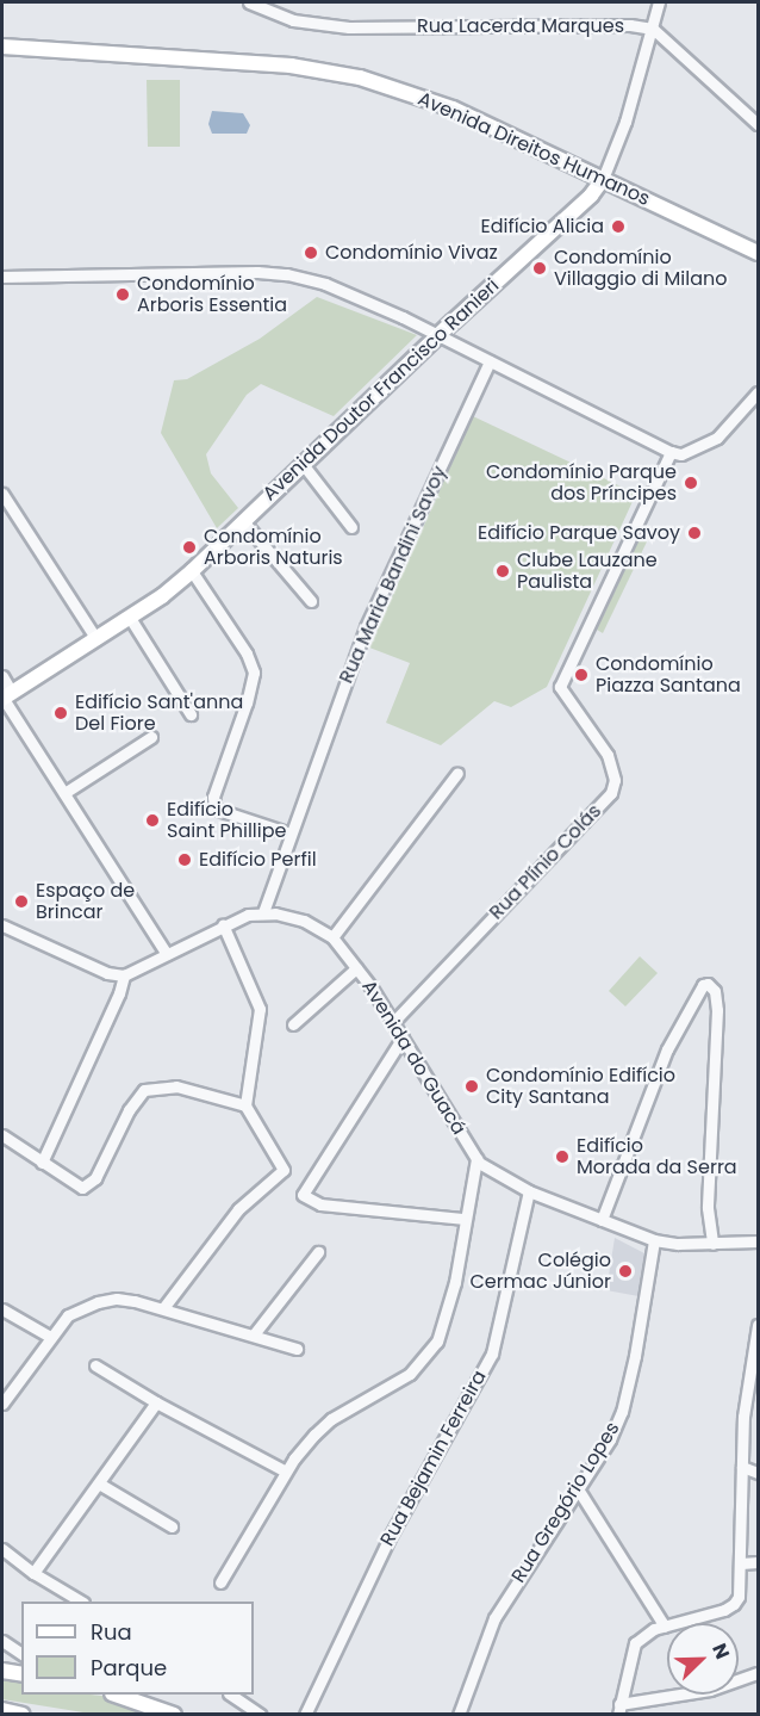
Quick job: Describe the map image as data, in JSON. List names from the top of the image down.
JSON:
{
  "streets": {
    "main road": ["Avenida Direitos Humanos", "Avenida Doutor Francisco Ranieri"],
    "street": [
      "Rua Lacerda Marques",
      "Rua Maria Bandini Savoy",
      "Rua Plínio Colás",
      "Avenida do Guacá",
      "Rua Bejamin Ferreira",
      "Rua Gregório Lopes"
    ]
  },
  "crossings": [
    ["Rua Lacerda Marques", "Avenida Doutor Francisco Ranieri"],
    ["Avenida Direitos Humanos", "Avenida Doutor Francisco Ranieri"],
    ["Rua Maria Bandini Savoy", "Avenida do Guacá"],
    ["Rua Plínio Colás", "Avenida do Guacá"],
    ["Avenida do Guacá", "Rua Bejamin Ferreira"],
    ["Avenida do Guacá", "Rua Gregório Lopes"]
  ],
  "places": [
    "Edifício Alicia",
    "Condomínio Vivaz",
    "Condomínio Villaggio di Milano",
    "Condomínio Arboris Essentia",
    "Condomínio Parque dos Príncipes",
    "Edifício Parque Savoy",
    "Condomínio Arboris Naturis",
    "Clube Lauzane Paulista",
    "Condomínio Piazza Santana",
    "Edifício Sant'anna Del Fiore",
    "Edifício Saint Phillipe",
    "Edifício Perfil",
    "Espaço de Brincar",
    "Condomínio Edifício City Santana",
    "Edifício Morada da Serra",
    "Colégio Cermac Júnior"
  ],
  "legend": ["Rua", "Parque"],
  "north": "top right"
}
